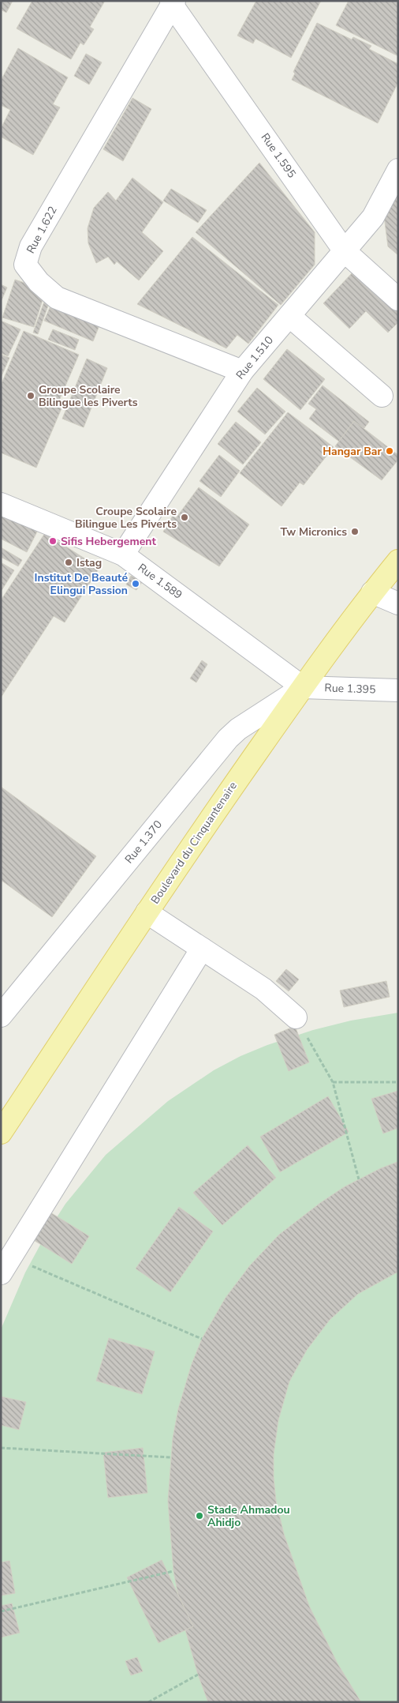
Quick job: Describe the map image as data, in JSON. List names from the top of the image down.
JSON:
{
  "streets": {
    "main road": ["Boulevard du Cinquantenaire"],
    "street": [
      "Rue 1.595",
      "Rue 1.622",
      "Rue 1.510",
      "Rue 1.589",
      "Rue 1.395",
      "Rue 1.370"
    ]
  },
  "crossings": [
    ["Rue 1.595", "Rue 1.622"],
    ["Rue 1.595", "Rue 1.510"],
    ["Rue 1.622", "Rue 1.510"],
    ["Rue 1.510", "Rue 1.589"],
    ["Rue 1.589", "Rue 1.395"],
    ["Rue 1.589", "Rue 1.370"],
    ["Rue 1.589", "Boulevard du Cinquantenaire"],
    ["Rue 1.395", "Rue 1.370"],
    ["Rue 1.395", "Boulevard du Cinquantenaire"],
    ["Rue 1.370", "Boulevard du Cinquantenaire"]
  ],
  "places": [
    "Groupe Scolaire Bilingue les Piverts",
    "Hangar Bar",
    "Croupe Scolaire Bilingue Les Piverts",
    "Tw Micronics",
    "Sifis Hebergement",
    "Istag",
    "Institut De Beauté Elingui Passion",
    "Stade Ahmadou Ahidjo"
  ]
}
